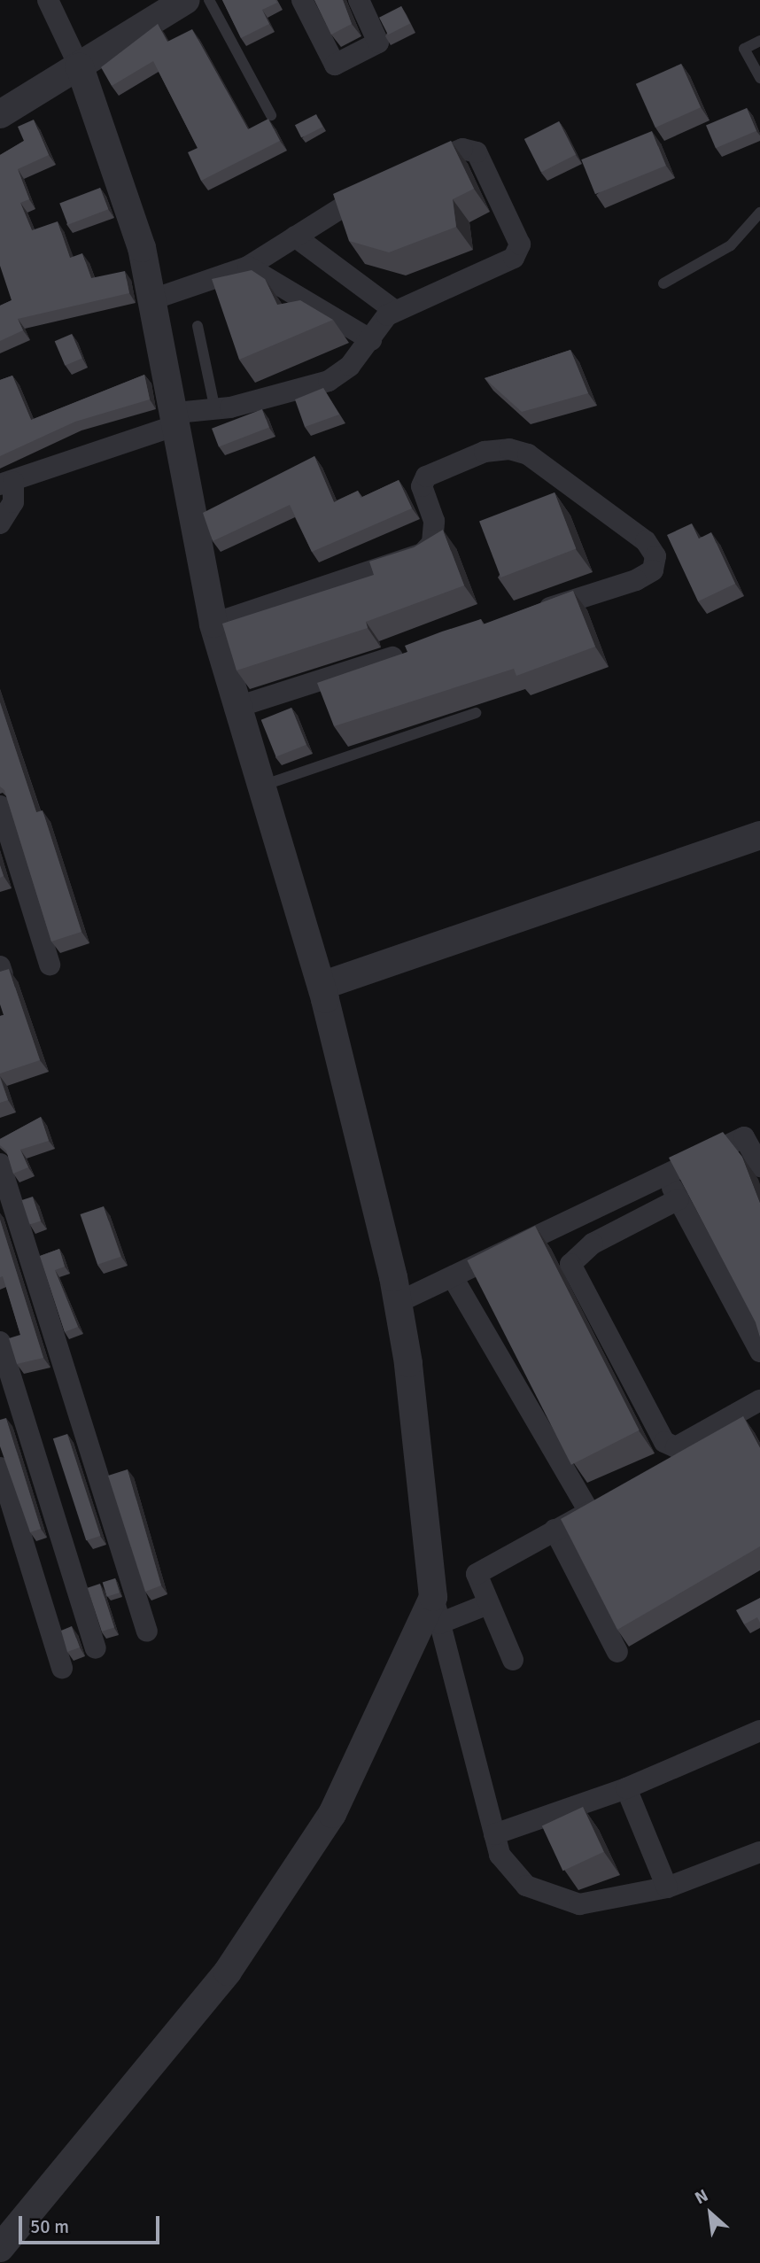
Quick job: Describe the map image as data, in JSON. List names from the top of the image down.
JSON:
{
  "scale_bar": "50 m",
  "north": "top left"
}
